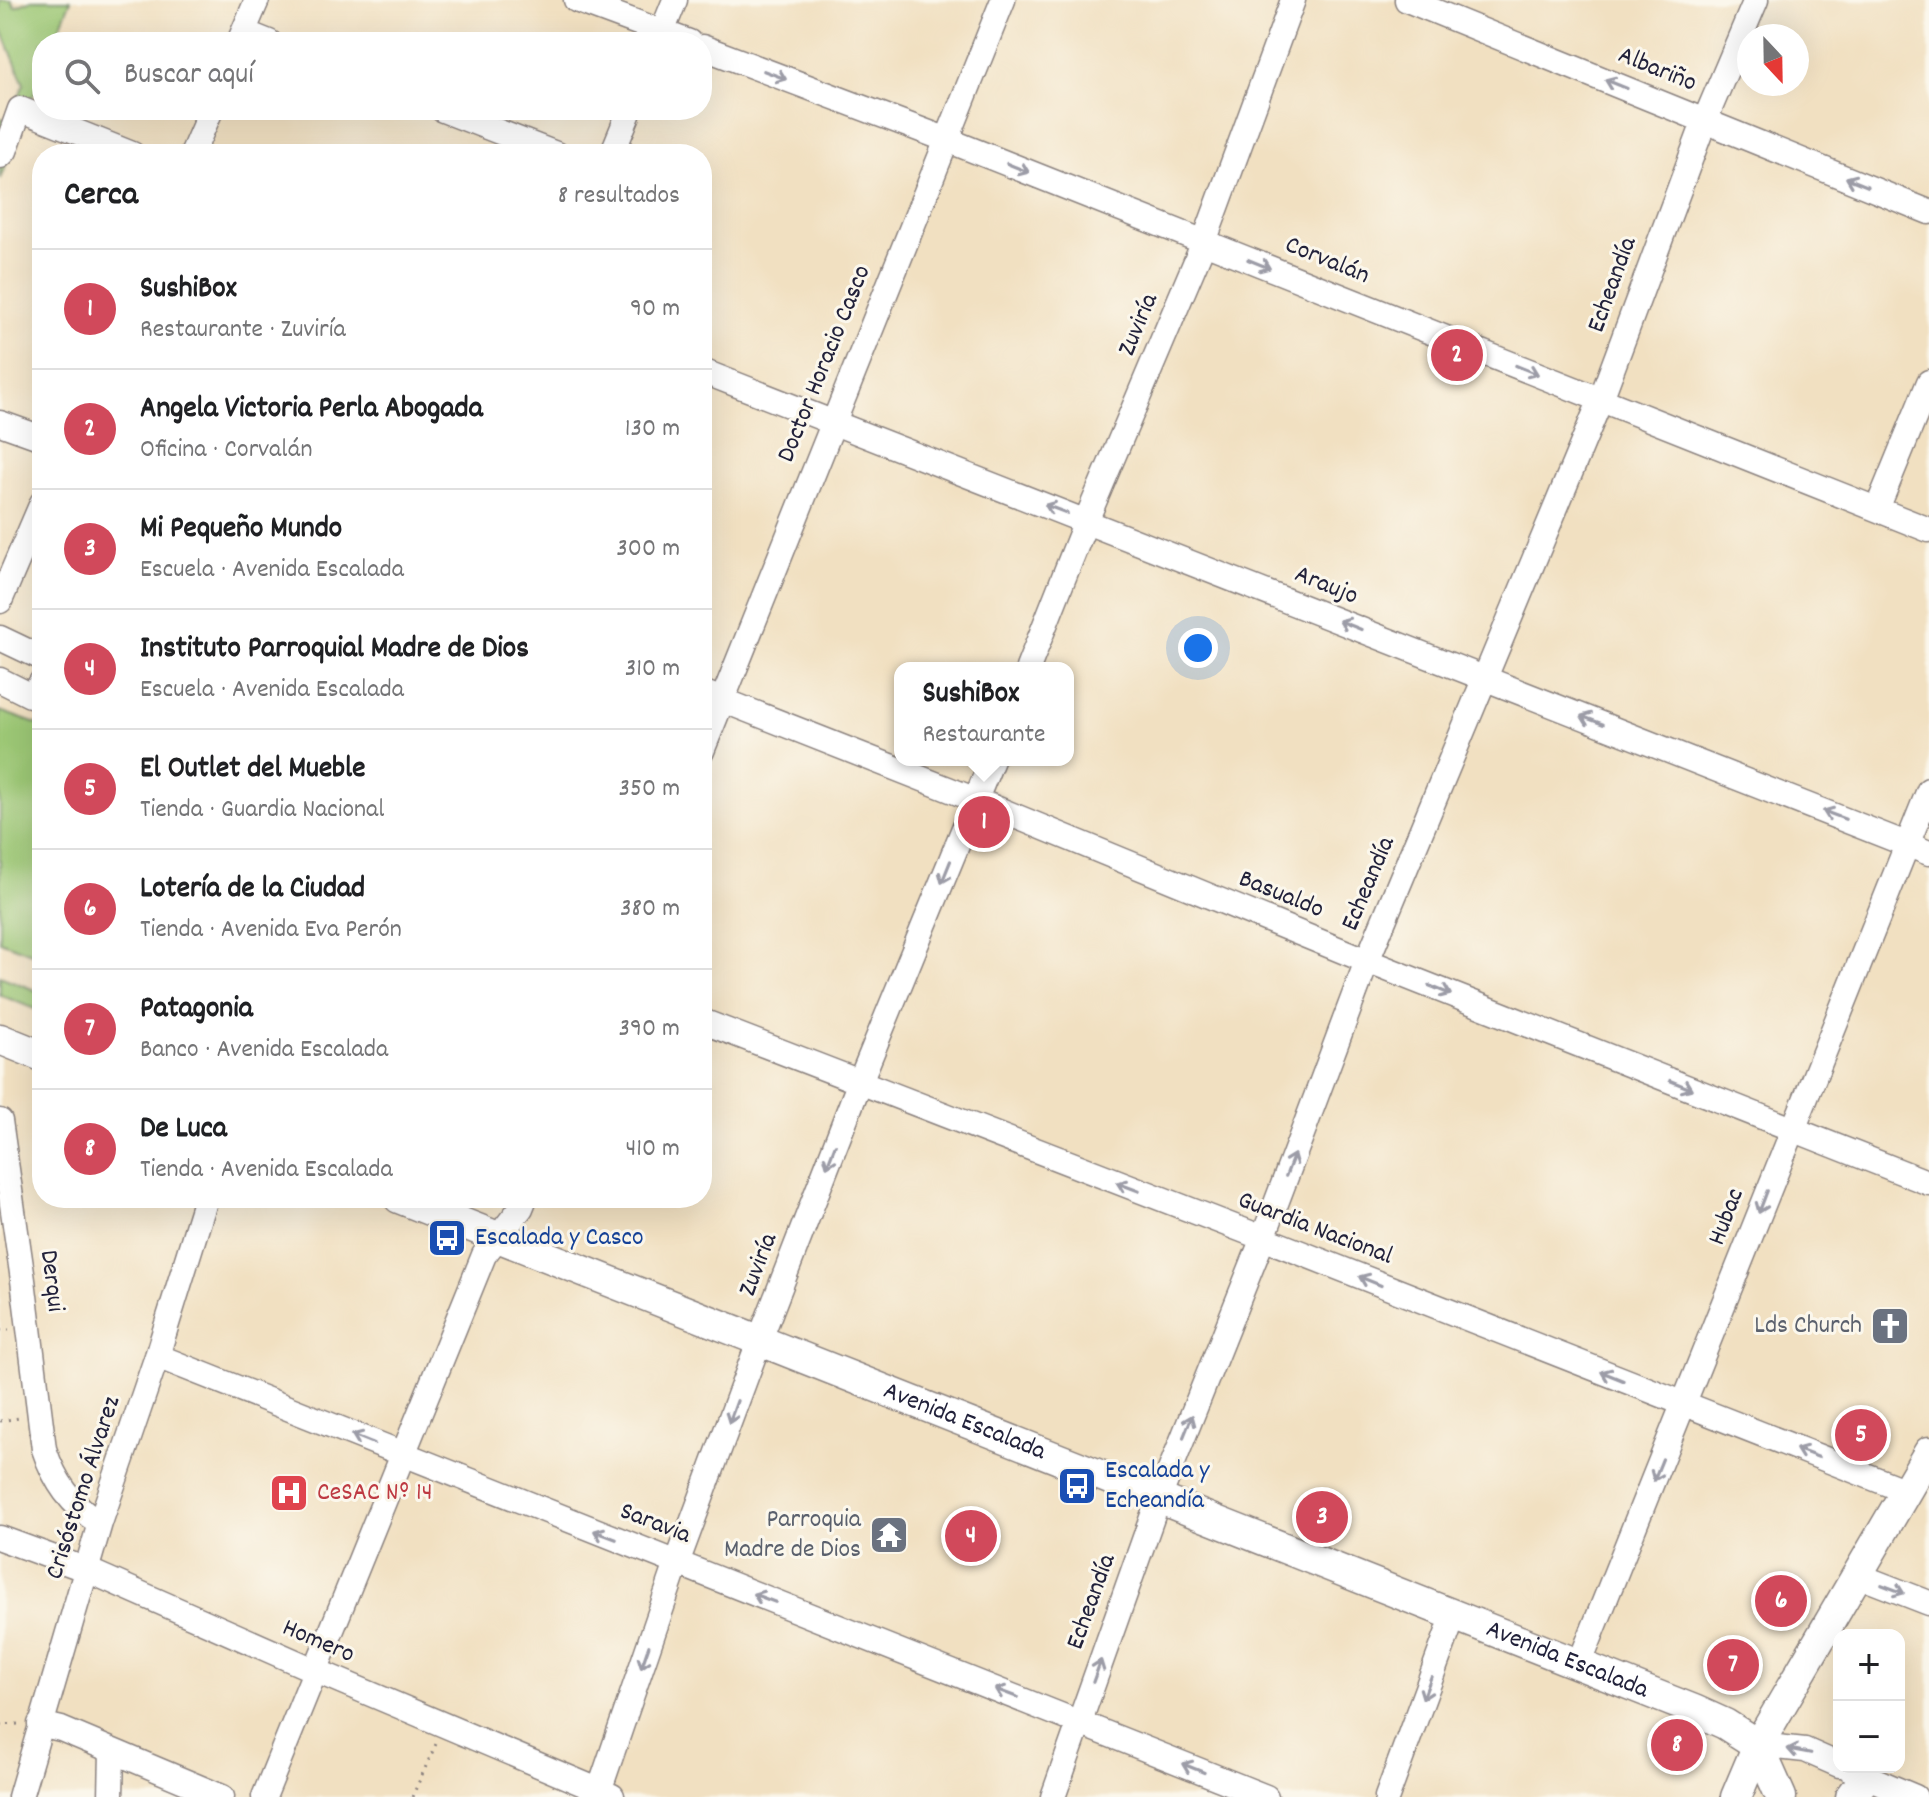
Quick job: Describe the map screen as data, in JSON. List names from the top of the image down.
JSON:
{
  "streets": {
    "main road": ["Avenida Escalada"],
    "street": [
      "Albariño",
      "Corvalán",
      "Echeandía",
      "Zuviría",
      "Doctor Horacio Casco",
      "Araujo",
      "Basualdo",
      "Hubac",
      "Guardia Nacional",
      "Derqui",
      "Crisóstomo Álvarez",
      "Saravia",
      "Homero"
    ]
  },
  "crossings": [
    ["Albariño", "Echeandía"],
    ["Corvalán", "Echeandía"],
    ["Corvalán", "Zuviría"],
    ["Corvalán", "Doctor Horacio Casco"],
    ["Echeandía", "Araujo"],
    ["Echeandía", "Basualdo"],
    ["Echeandía", "Guardia Nacional"],
    ["Echeandía", "Avenida Escalada"],
    ["Echeandía", "Saravia"],
    ["Zuviría", "Araujo"],
    ["Zuviría", "Basualdo"],
    ["Zuviría", "Guardia Nacional"],
    ["Zuviría", "Avenida Escalada"],
    ["Zuviría", "Saravia"],
    ["Zuviría", "Homero"],
    ["Doctor Horacio Casco", "Araujo"],
    ["Doctor Horacio Casco", "Basualdo"],
    ["Araujo", "Hubac"],
    ["Basualdo", "Hubac"],
    ["Hubac", "Guardia Nacional"],
    ["Hubac", "Avenida Escalada"],
    ["Derqui", "Crisóstomo Álvarez"],
    ["Crisóstomo Álvarez", "Saravia"],
    ["Crisóstomo Álvarez", "Homero"]
  ],
  "one_way": [
    "Albariño",
    "Corvalán",
    "Echeandía",
    "Zuviría",
    "Araujo",
    "Hubac",
    "Guardia Nacional",
    "Saravia"
  ],
  "places": {
    "bus stop": ["Escalada y Casco", "Escalada y Echeandía"],
    "church": ["Lds Church"],
    "hospital": ["CeSAC Nº 14"],
    "temple": ["Parroquia Madre de Dios"]
  },
  "north": "bottom",
  "page": {
    "search": "Buscar aquí",
    "heading": ["Cerca", "8 resultados"],
    "list": [
      {
        "mark": "1",
        "name": "SushiBox",
        "note": "Restaurante · Zuviría",
        "value": "90 m"
      },
      {
        "mark": "2",
        "name": "Angela Victoria Perla Abogada",
        "note": "Oficina · Corvalán",
        "value": "130 m"
      },
      {
        "mark": "3",
        "name": "Mi Pequeño Mundo",
        "note": "Escuela · Avenida Escalada",
        "value": "300 m"
      },
      {
        "mark": "4",
        "name": "Instituto Parroquial Madre de Dios",
        "note": "Escuela · Avenida Escalada",
        "value": "310 m"
      },
      {
        "mark": "5",
        "name": "El Outlet del Mueble",
        "note": "Tienda · Guardia Nacional",
        "value": "350 m"
      },
      {
        "mark": "6",
        "name": "Lotería de la Ciudad",
        "note": "Tienda · Avenida Eva Perón",
        "value": "380 m"
      },
      {
        "mark": "7",
        "name": "Patagonia",
        "note": "Banco · Avenida Escalada",
        "value": "390 m"
      },
      {
        "mark": "8",
        "name": "De Luca",
        "note": "Tienda · Avenida Escalada",
        "value": "410 m"
      }
    ],
    "pins": [
      "2",
      "1",
      "5",
      "3",
      "4",
      "6",
      "7",
      "8"
    ],
    "popup": ["SushiBox", "Restaurante"],
    "map_buttons": ["+", "−"]
  }
}
